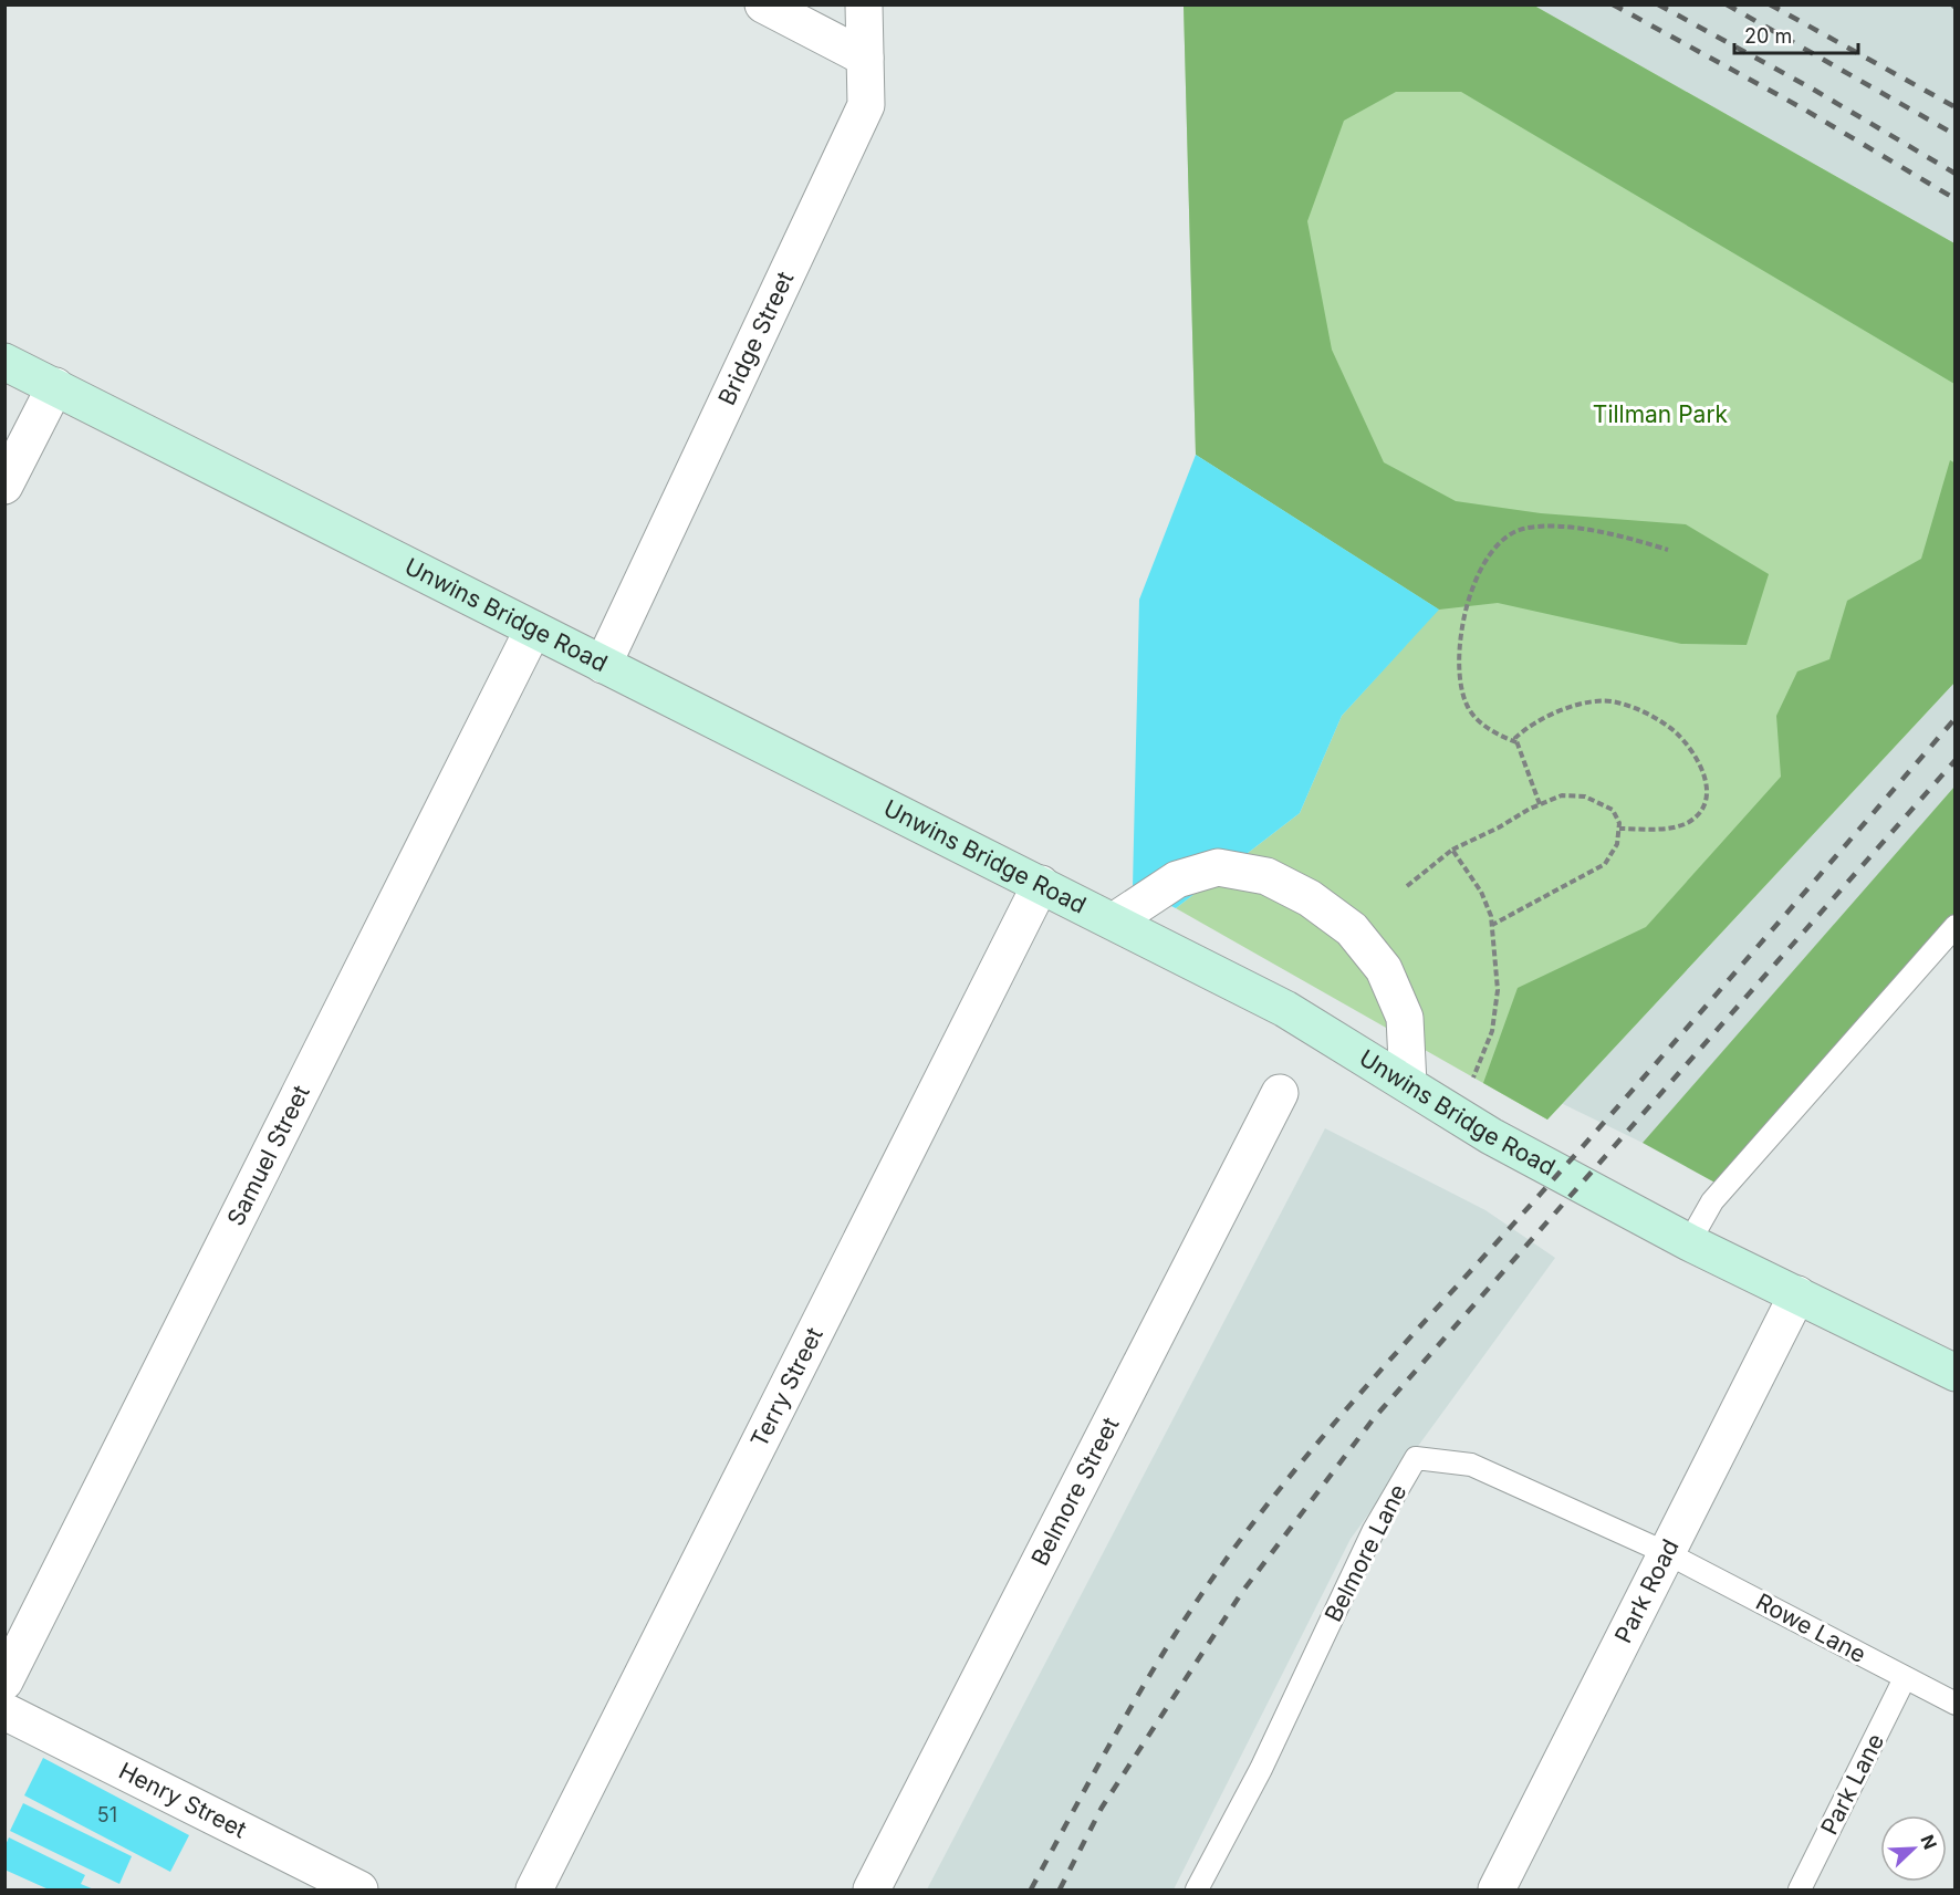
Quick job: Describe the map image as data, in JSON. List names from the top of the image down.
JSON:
{
  "streets": {
    "main road": ["Unwins Bridge Road"],
    "street": [
      "Bridge Street",
      "Samuel Street",
      "Terry Street",
      "Belmore Street",
      "Park Road",
      "Henry Street"
    ],
    "lane": ["Belmore Lane", "Rowe Lane", "Park Lane"]
  },
  "crossings": [
    ["Bridge Street", "Unwins Bridge Road"],
    ["Unwins Bridge Road", "Samuel Street"],
    ["Unwins Bridge Road", "Terry Street"],
    ["Unwins Bridge Road", "Park Road"],
    ["Belmore Lane", "Park Road"],
    ["Belmore Lane", "Rowe Lane"],
    ["Park Road", "Rowe Lane"],
    ["Rowe Lane", "Park Lane"]
  ],
  "parks": ["Tillman Park"],
  "house_numbers": ["51"],
  "scale_bar": "20 m",
  "north": "top right"
}
